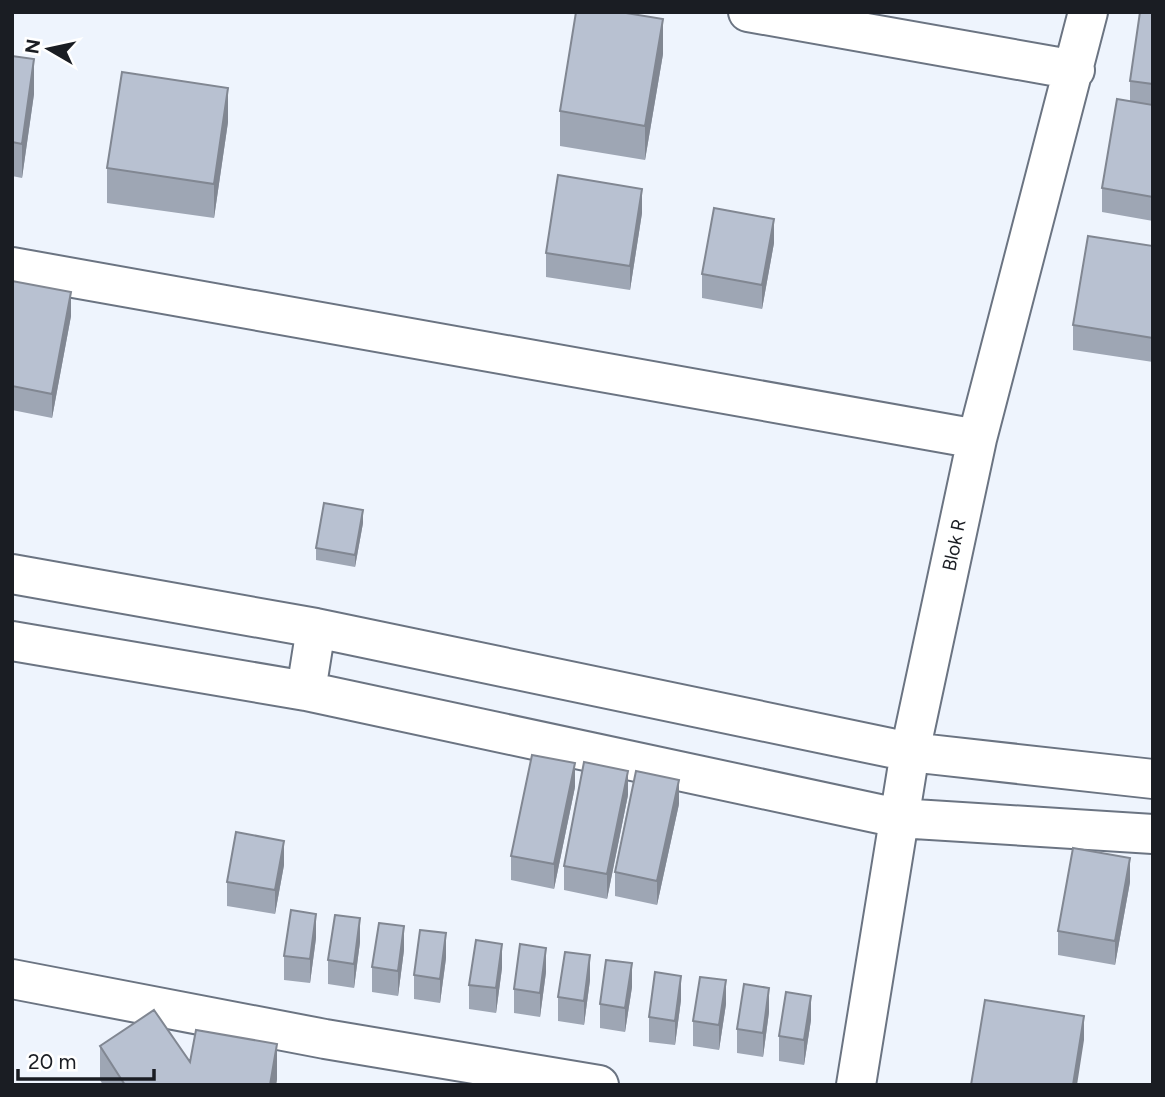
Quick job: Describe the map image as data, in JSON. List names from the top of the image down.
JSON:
{
  "streets": {
    "street": ["Blok R"]
  },
  "scale_bar": "20 m",
  "north": "left"
}
